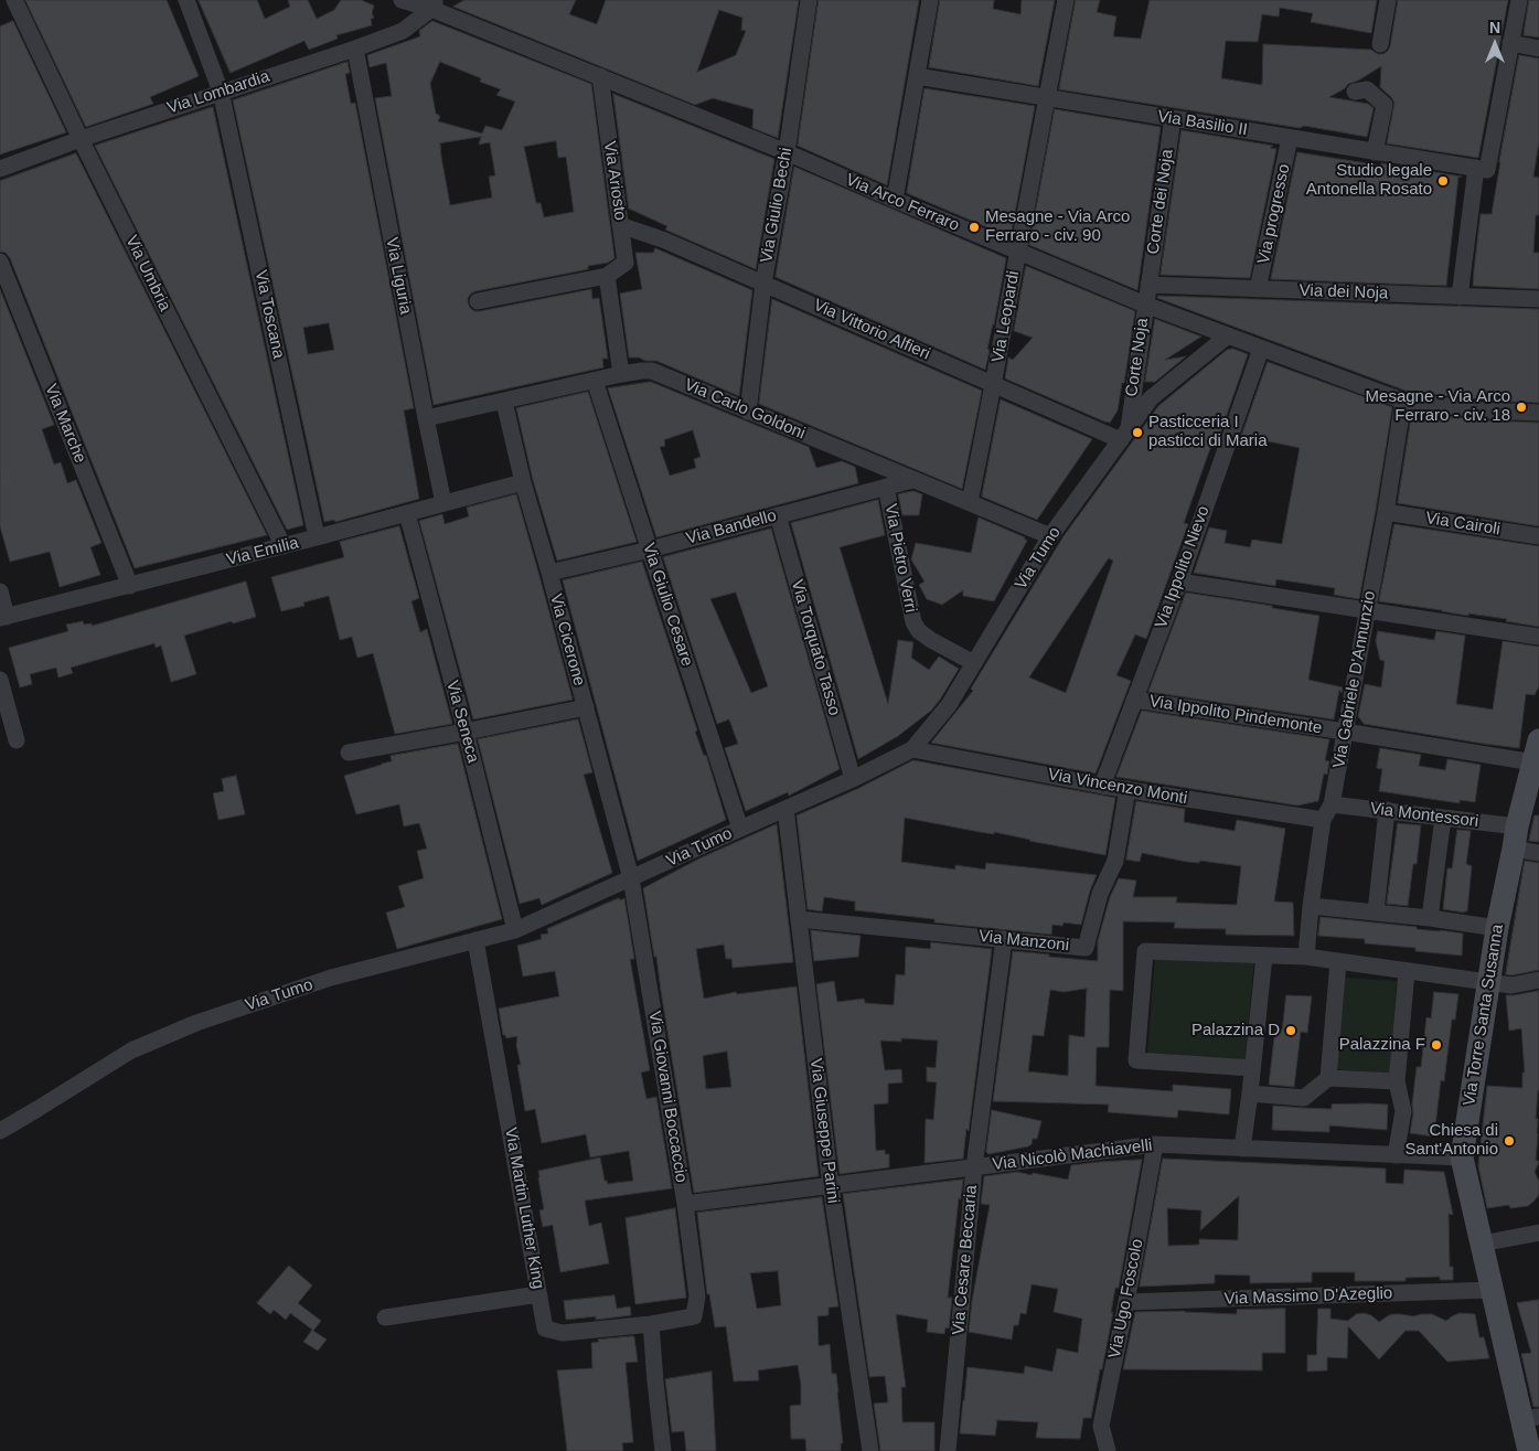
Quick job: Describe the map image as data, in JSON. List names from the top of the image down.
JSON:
{
  "streets": {
    "main road": ["Via Torre Santa Susanna"],
    "street": [
      "Via Lombardia",
      "Via Basilio II",
      "Via Ariosto",
      "Corte dei Noja",
      "Via Arco Ferraro",
      "Via Giulio Bechi",
      "Via progresso",
      "Via Umbria",
      "Via Liguria",
      "Via dei Noja",
      "Via Toscana",
      "Via Leopardi",
      "Via Vittorio Alfieri",
      "Corte Noja",
      "Via Carlo Goldoni",
      "Via Marche",
      "Via Cairoli",
      "Via Bandello",
      "Via Emilia",
      "Via Pietro Verri",
      "Via Tumo",
      "Via Ippolito Nievo",
      "Via Giulio Cesare",
      "Via Cicerone",
      "Via Torquato Tasso",
      "Via Gabriele D'Annunzio",
      "Via Ippolito Pindemonte",
      "Via Seneca",
      "Via Vincenzo Monti",
      "Via Montessori",
      "Via Manzoni",
      "Via Giovanni Boccaccio",
      "Via Giuseppe Parini",
      "Via Nicolò Machiavelli",
      "Via Martin Luther King",
      "Via Cesare Beccaria",
      "Via Massimo D'Azeglio",
      "Via Ugo Foscolo"
    ]
  },
  "crossings": [
    ["Via Lombardia", "Via Arco Ferraro"],
    ["Via Lombardia", "Via Umbria"],
    ["Via Lombardia", "Via Liguria"],
    ["Via Lombardia", "Via Toscana"],
    ["Via Basilio II", "Corte dei Noja"],
    ["Via Basilio II", "Via progresso"],
    ["Via Basilio II", "Via Leopardi"],
    ["Via Ariosto", "Via Arco Ferraro"],
    ["Via Ariosto", "Via Vittorio Alfieri"],
    ["Corte dei Noja", "Via dei Noja"],
    ["Corte dei Noja", "Corte Noja"],
    ["Via Arco Ferraro", "Via Giulio Bechi"],
    ["Via Arco Ferraro", "Via Leopardi"],
    ["Via Arco Ferraro", "Corte Noja"],
    ["Via Arco Ferraro", "Via Tumo"],
    ["Via Arco Ferraro", "Via Ippolito Nievo"],
    ["Via Arco Ferraro", "Via Gabriele D'Annunzio"],
    ["Via Giulio Bechi", "Via Vittorio Alfieri"],
    ["Via Giulio Bechi", "Via Carlo Goldoni"],
    ["Via progresso", "Via dei Noja"],
    ["Via Umbria", "Via Emilia"],
    ["Via Liguria", "Via Carlo Goldoni"],
    ["Via Liguria", "Via Emilia"],
    ["Via dei Noja", "Corte Noja"],
    ["Via Toscana", "Via Emilia"],
    ["Via Leopardi", "Via Vittorio Alfieri"],
    ["Via Leopardi", "Via Carlo Goldoni"],
    ["Via Vittorio Alfieri", "Corte Noja"],
    ["Via Vittorio Alfieri", "Via Tumo"],
    ["Corte Noja", "Via Tumo"],
    ["Via Carlo Goldoni", "Via Bandello"],
    ["Via Carlo Goldoni", "Via Tumo"],
    ["Via Carlo Goldoni", "Via Giulio Cesare"],
    ["Via Carlo Goldoni", "Via Cicerone"],
    ["Via Marche", "Via Emilia"],
    ["Via Cairoli", "Via Gabriele D'Annunzio"],
    ["Via Bandello", "Via Pietro Verri"],
    ["Via Bandello", "Via Giulio Cesare"],
    ["Via Bandello", "Via Cicerone"],
    ["Via Bandello", "Via Torquato Tasso"],
    ["Via Emilia", "Via Cicerone"],
    ["Via Emilia", "Via Seneca"],
    ["Via Pietro Verri", "Via Tumo"],
    ["Via Tumo", "Via Giulio Cesare"],
    ["Via Tumo", "Via Cicerone"],
    ["Via Tumo", "Via Torquato Tasso"],
    ["Via Tumo", "Via Seneca"],
    ["Via Tumo", "Via Vincenzo Monti"],
    ["Via Tumo", "Via Giovanni Boccaccio"],
    ["Via Tumo", "Via Giuseppe Parini"],
    ["Via Tumo", "Via Martin Luther King"],
    ["Via Ippolito Nievo", "Via Ippolito Pindemonte"],
    ["Via Ippolito Nievo", "Via Vincenzo Monti"],
    ["Via Cicerone", "Via Giovanni Boccaccio"],
    ["Via Gabriele D'Annunzio", "Via Ippolito Pindemonte"],
    ["Via Gabriele D'Annunzio", "Via Vincenzo Monti"],
    ["Via Gabriele D'Annunzio", "Via Montessori"],
    ["Via Ippolito Pindemonte", "Via Torre Santa Susanna"],
    ["Via Vincenzo Monti", "Via Manzoni"],
    ["Via Montessori", "Via Torre Santa Susanna"],
    ["Via Manzoni", "Via Giuseppe Parini"],
    ["Via Manzoni", "Via Cesare Beccaria"],
    ["Via Torre Santa Susanna", "Via Nicolò Machiavelli"],
    ["Via Torre Santa Susanna", "Via Massimo D'Azeglio"],
    ["Via Giovanni Boccaccio", "Via Nicolò Machiavelli"],
    ["Via Giovanni Boccaccio", "Via Martin Luther King"],
    ["Via Giuseppe Parini", "Via Nicolò Machiavelli"],
    ["Via Nicolò Machiavelli", "Via Cesare Beccaria"],
    ["Via Nicolò Machiavelli", "Via Ugo Foscolo"],
    ["Via Massimo D'Azeglio", "Via Ugo Foscolo"]
  ],
  "places": [
    "Studio legale Antonella Rosato",
    "Mesagne - Via Arco Ferraro - civ. 90",
    "Mesagne - Via Arco Ferraro - civ. 18",
    "Pasticceria I pasticci di Maria",
    "Palazzina D",
    "Palazzina F",
    "Chiesa di Sant'Antonio"
  ],
  "north": "top"
}
